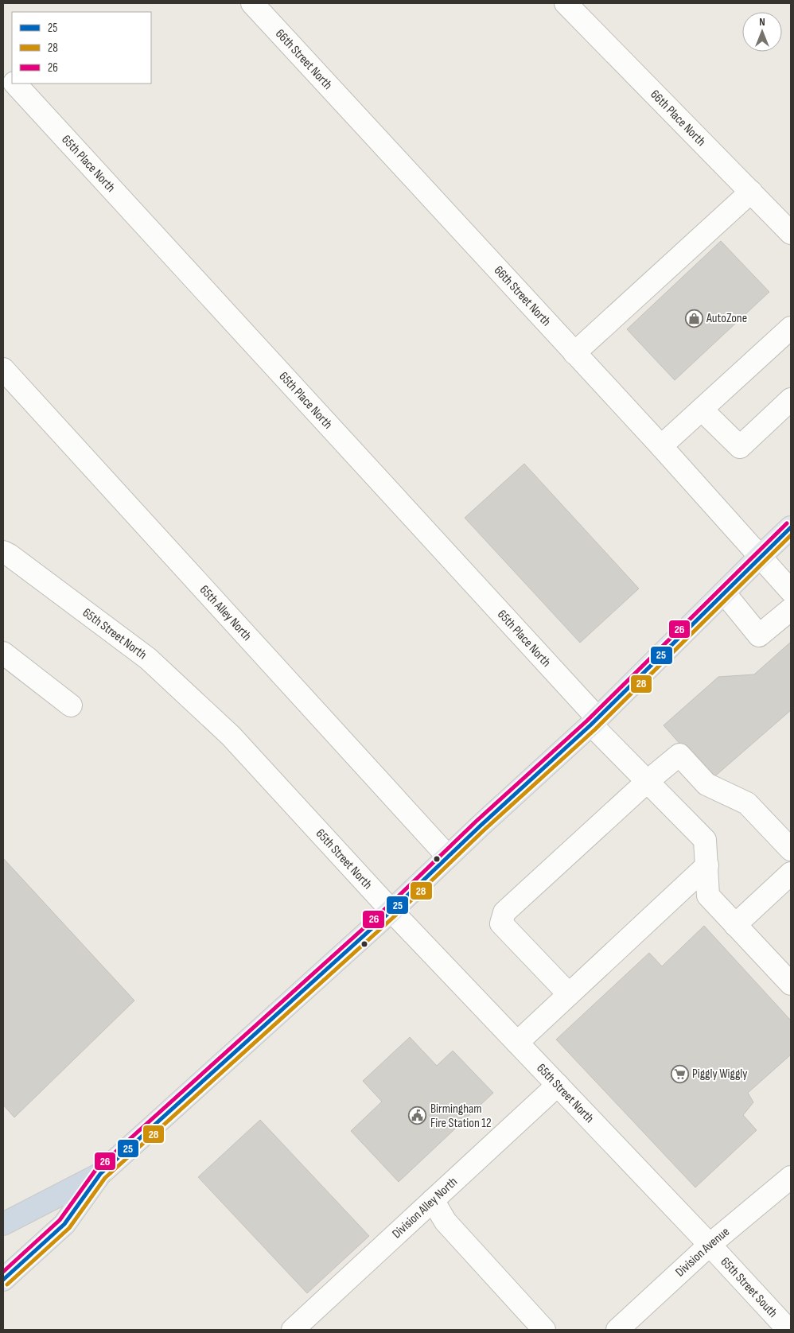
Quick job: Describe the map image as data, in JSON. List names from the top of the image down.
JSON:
{
  "streets": {
    "street": [
      "66th Street North",
      "66th Place North",
      "65th Place North",
      "65th Alley North",
      "65th Street North",
      "Division Alley North",
      "Division Avenue",
      "65th Street South"
    ]
  },
  "crossings": [
    ["65th Street North", "Division Alley North"],
    ["65th Street North", "Division Avenue"],
    ["65th Street North", "65th Street South"],
    ["Division Avenue", "65th Street South"]
  ],
  "places": {
    "shop": ["AutoZone"],
    "supermarket": ["Piggly Wiggly"],
    "public building": ["Birmingham Fire Station 12"]
  },
  "lines": ["transit line 26", "transit line 25", "transit line 28"],
  "legend": ["25", "28", "26"],
  "north": "top"
}
